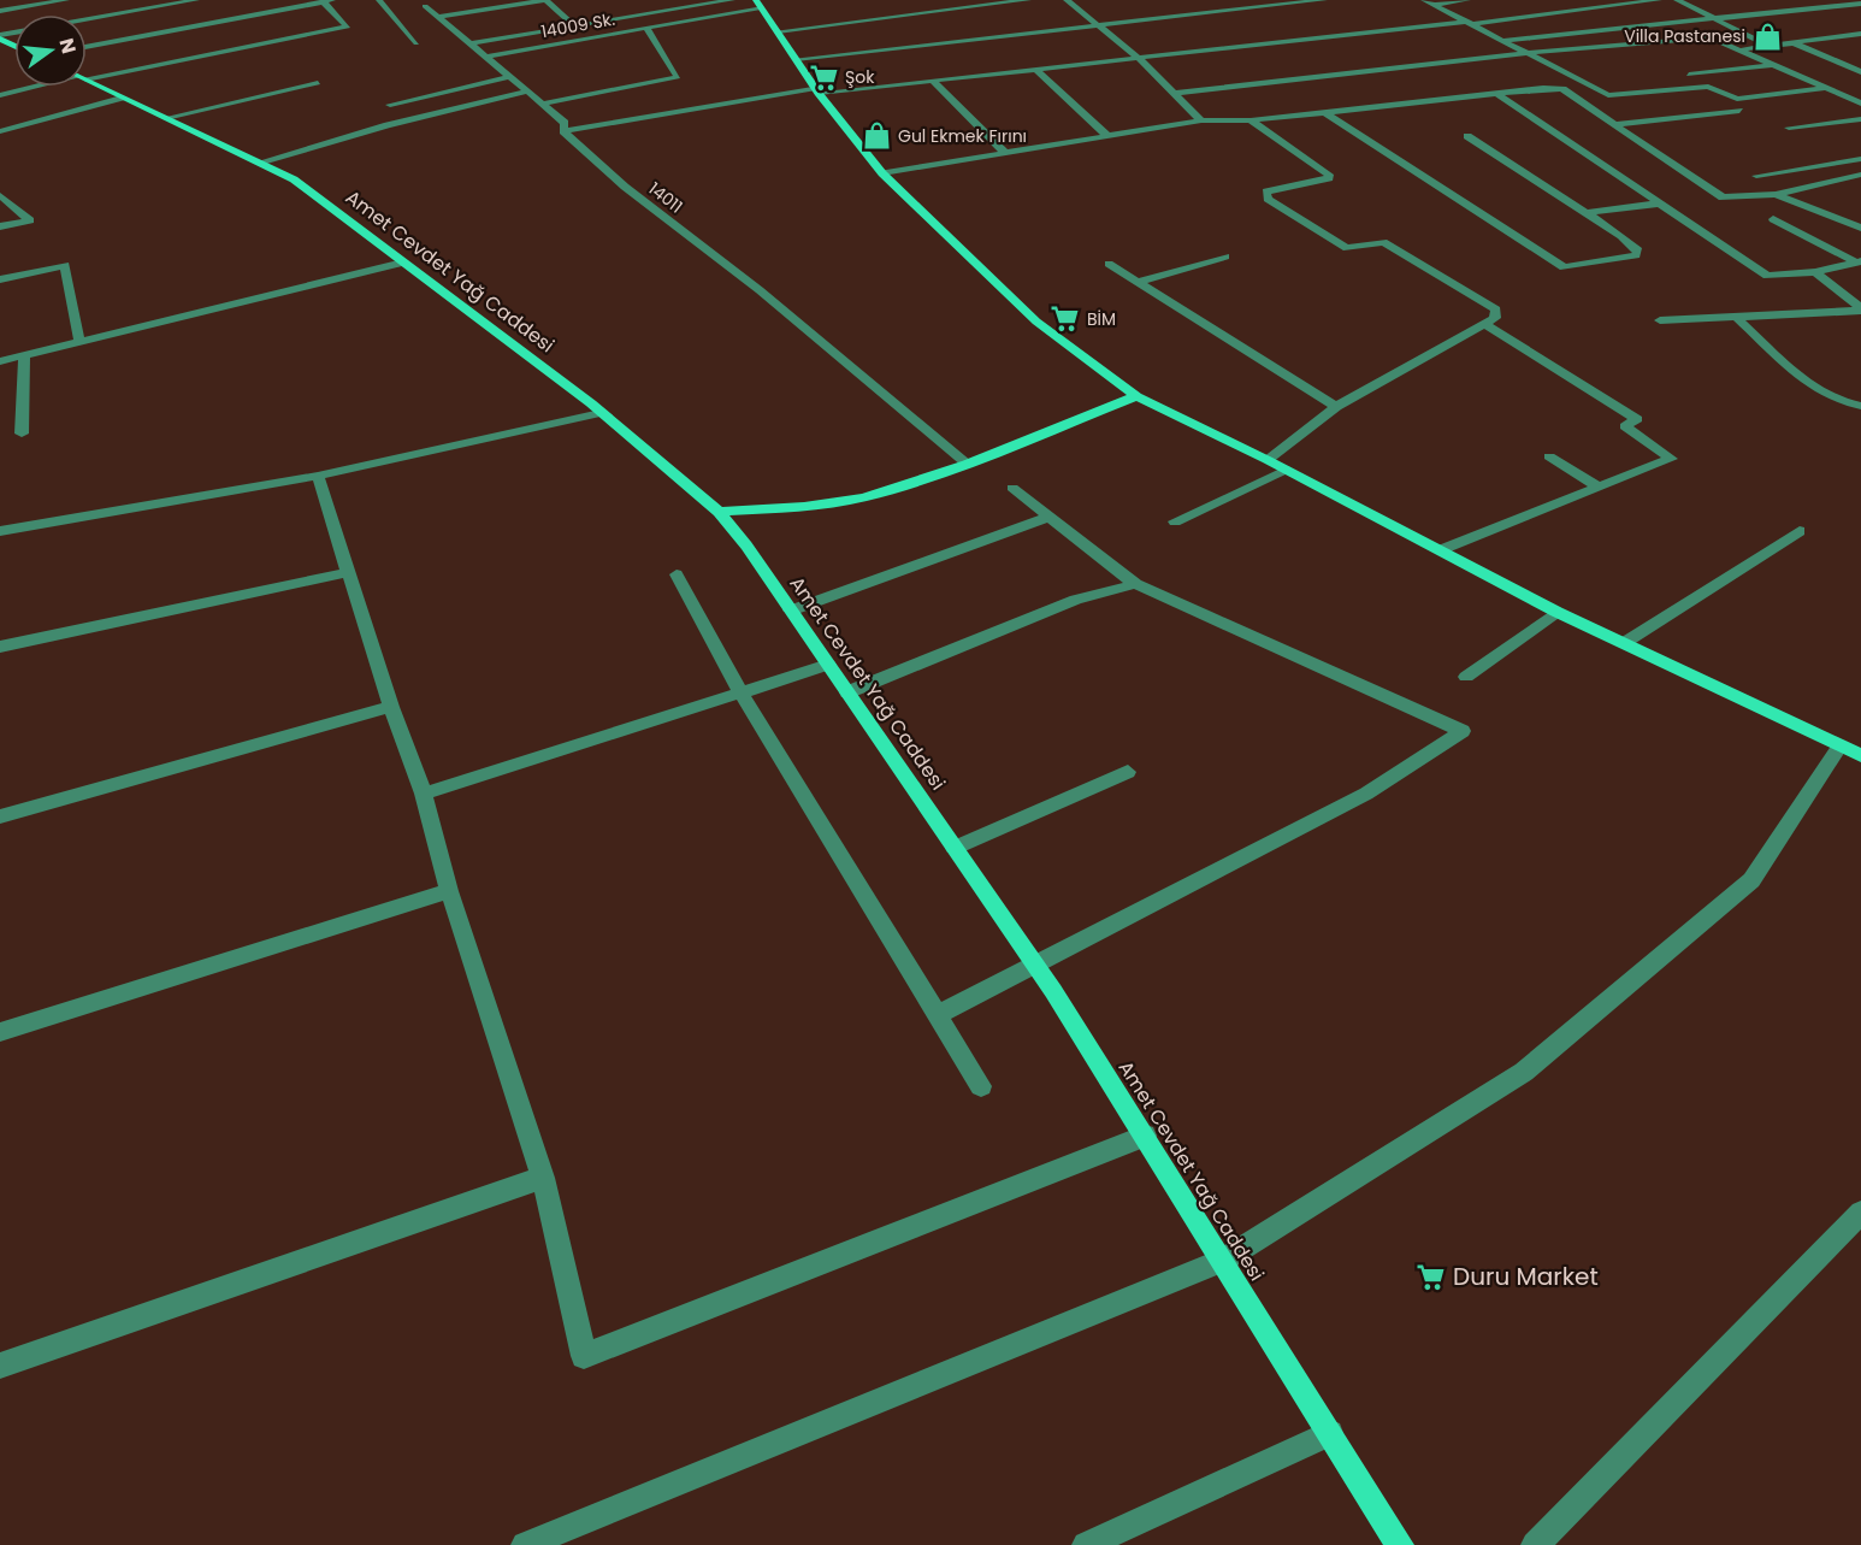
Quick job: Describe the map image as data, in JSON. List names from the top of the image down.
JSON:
{
  "streets": {
    "main road": ["Amet Cevdet Yağ Caddesi"],
    "street": ["14009 Sk.", "14011"]
  },
  "crossings": [
    ["14009 Sk.", "14011"]
  ],
  "places": {
    "shop": ["Villa Pastanesi", "Gul Ekmek Fırını"],
    "supermarket": ["Şok", "BİM", "Duru Market"]
  },
  "north": "right"
}
